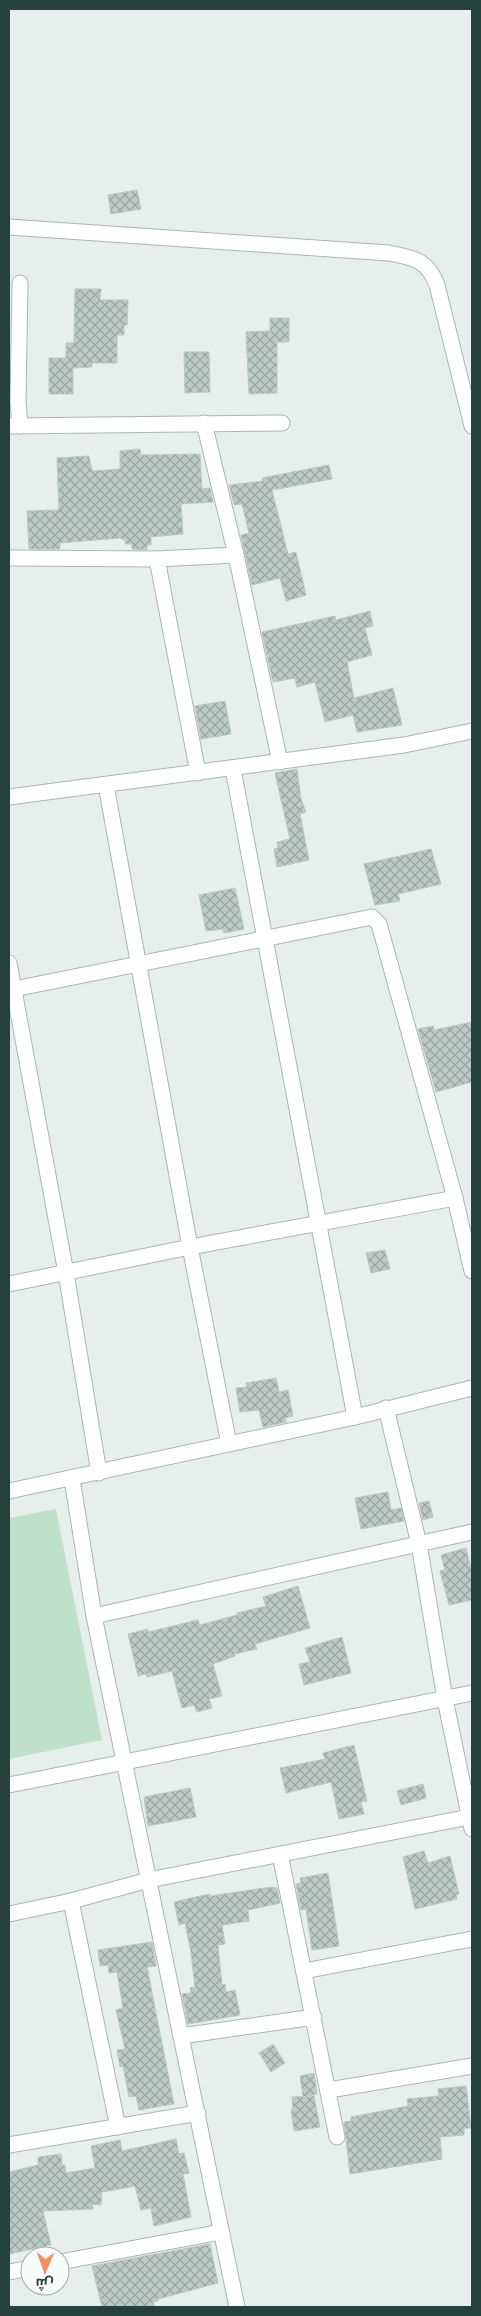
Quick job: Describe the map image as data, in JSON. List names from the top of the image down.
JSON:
{
  "north": "bottom"
}
